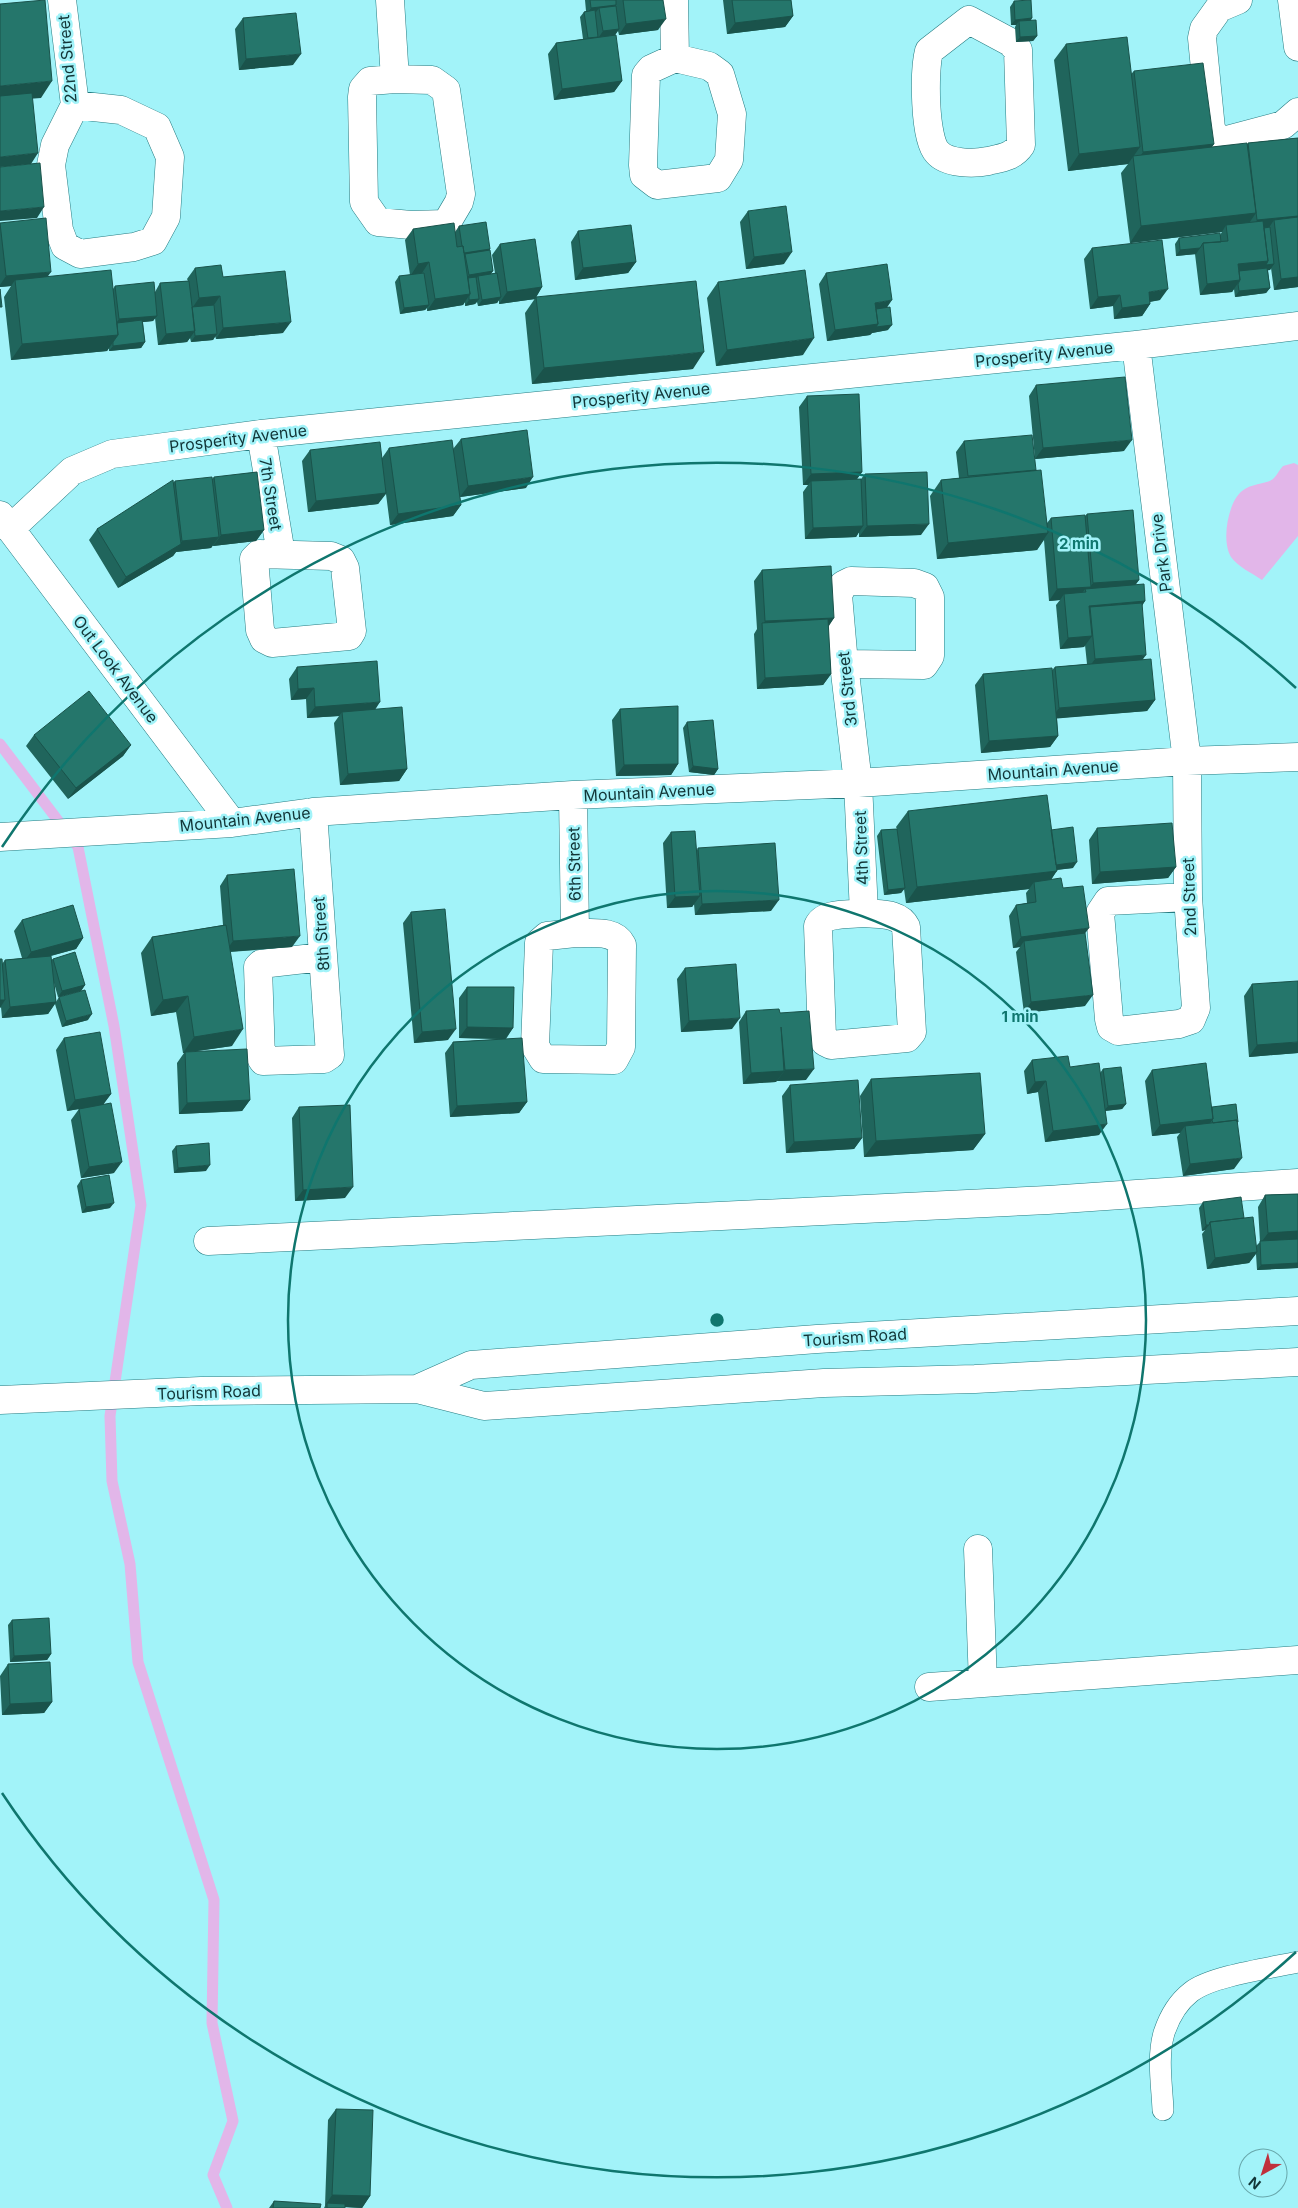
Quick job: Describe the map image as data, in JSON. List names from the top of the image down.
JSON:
{
  "streets": {
    "street": [
      "22nd Street",
      "Prosperity Avenue",
      "7th Street",
      "Park Drive",
      "Out Look Avenue",
      "3rd Street",
      "Mountain Avenue",
      "4th Street",
      "6th Street",
      "2nd Street",
      "8th Street",
      "Tourism Road"
    ]
  },
  "crossings": [
    ["Prosperity Avenue", "7th Street"],
    ["Prosperity Avenue", "Park Drive"],
    ["Prosperity Avenue", "Out Look Avenue"],
    ["Park Drive", "Mountain Avenue"],
    ["Park Drive", "2nd Street"],
    ["Out Look Avenue", "Mountain Avenue"],
    ["3rd Street", "Mountain Avenue"],
    ["3rd Street", "4th Street"],
    ["Mountain Avenue", "4th Street"],
    ["Mountain Avenue", "6th Street"],
    ["Mountain Avenue", "2nd Street"],
    ["Mountain Avenue", "8th Street"]
  ],
  "north": "bottom left",
  "rings": ["2 min", "1 min"]
}
